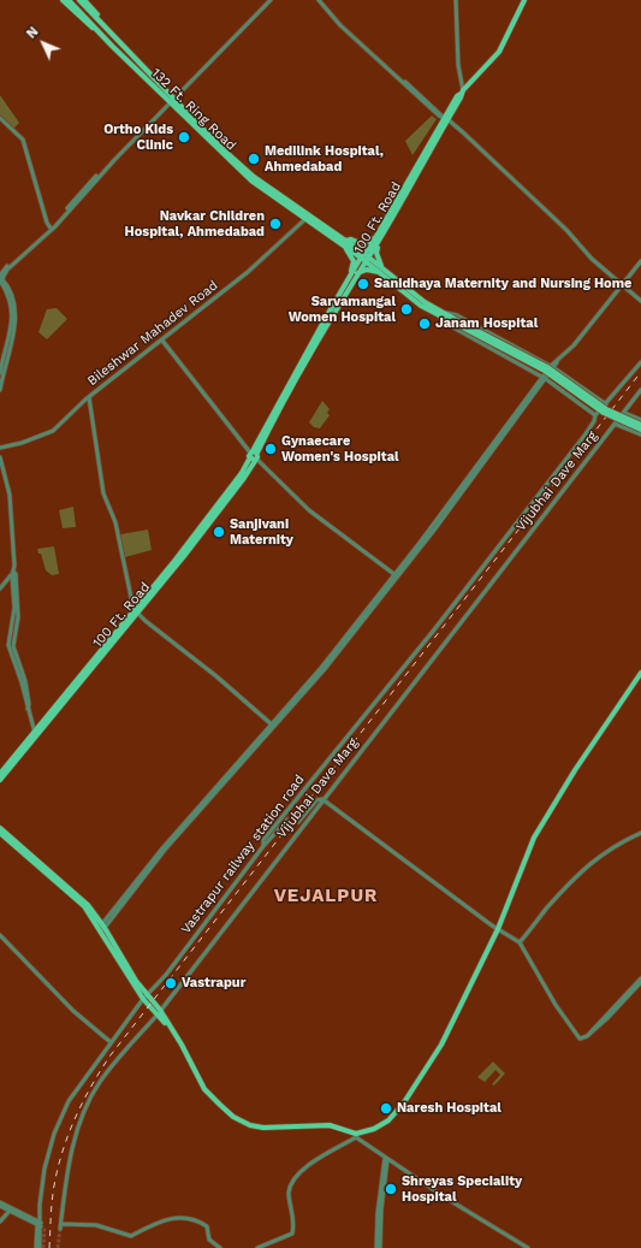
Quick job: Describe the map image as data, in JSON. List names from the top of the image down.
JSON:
{
  "streets": {
    "main road": ["132 Ft. Ring Road", "100 Ft. Road"],
    "street": ["Bileshwar Mahadev Road", "Vijubhai Dave Marg", "Vastrapur railway station road"]
  },
  "crossings": [
    ["132 Ft. Ring Road", "100 Ft. Road"],
    ["132 Ft. Ring Road", "Bileshwar Mahadev Road"]
  ],
  "districts": ["VEJALPUR"],
  "places": [
    "Ortho Kids Clinic",
    "Medilink Hospital, Ahmedabad",
    "Navkar Children Hospital, Ahmedabad",
    "Sanidhaya Maternity and Nursing Home",
    "Sarvamangal Women Hospital",
    "Janam Hospital",
    "Gynaecare Women's Hospital",
    "Sanjivani Maternity",
    "Vastrapur",
    "Naresh Hospital",
    "Shreyas Speciality Hospital"
  ],
  "north": "top left"
}
